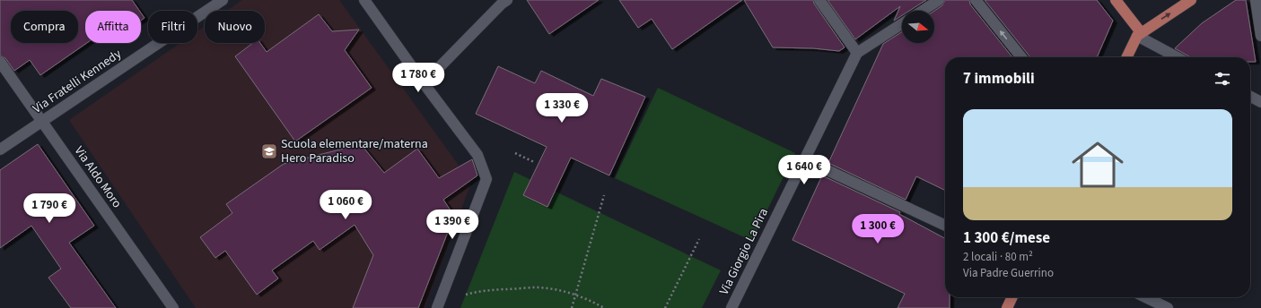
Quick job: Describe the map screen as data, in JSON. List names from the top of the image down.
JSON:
{
  "streets": {
    "street": ["Via Fratelli Kennedy", "Via Aldo Moro", "Via Giorgio La Pira"]
  },
  "crossings": [
    ["Via Fratelli Kennedy", "Via Aldo Moro"]
  ],
  "places": {
    "school or university": ["Scuola elementare/materna Hero Paradiso"]
  },
  "north": "right",
  "page": {
    "chip": [
      "Compra",
      "Affitta",
      "Filtri",
      "Nuovo"
    ],
    "heading": "7 immobili",
    "price": [
      "1 780 €",
      "1 330 €",
      "1 640 €",
      "1 060 €",
      "1 790 €",
      "1 390 €",
      "1 300 €"
    ],
    "list": [
      {
        "name": "1 300 €/mese",
        "note": "2 locali · 80 m² · Via Padre Guerrino"
      }
    ]
  }
}
